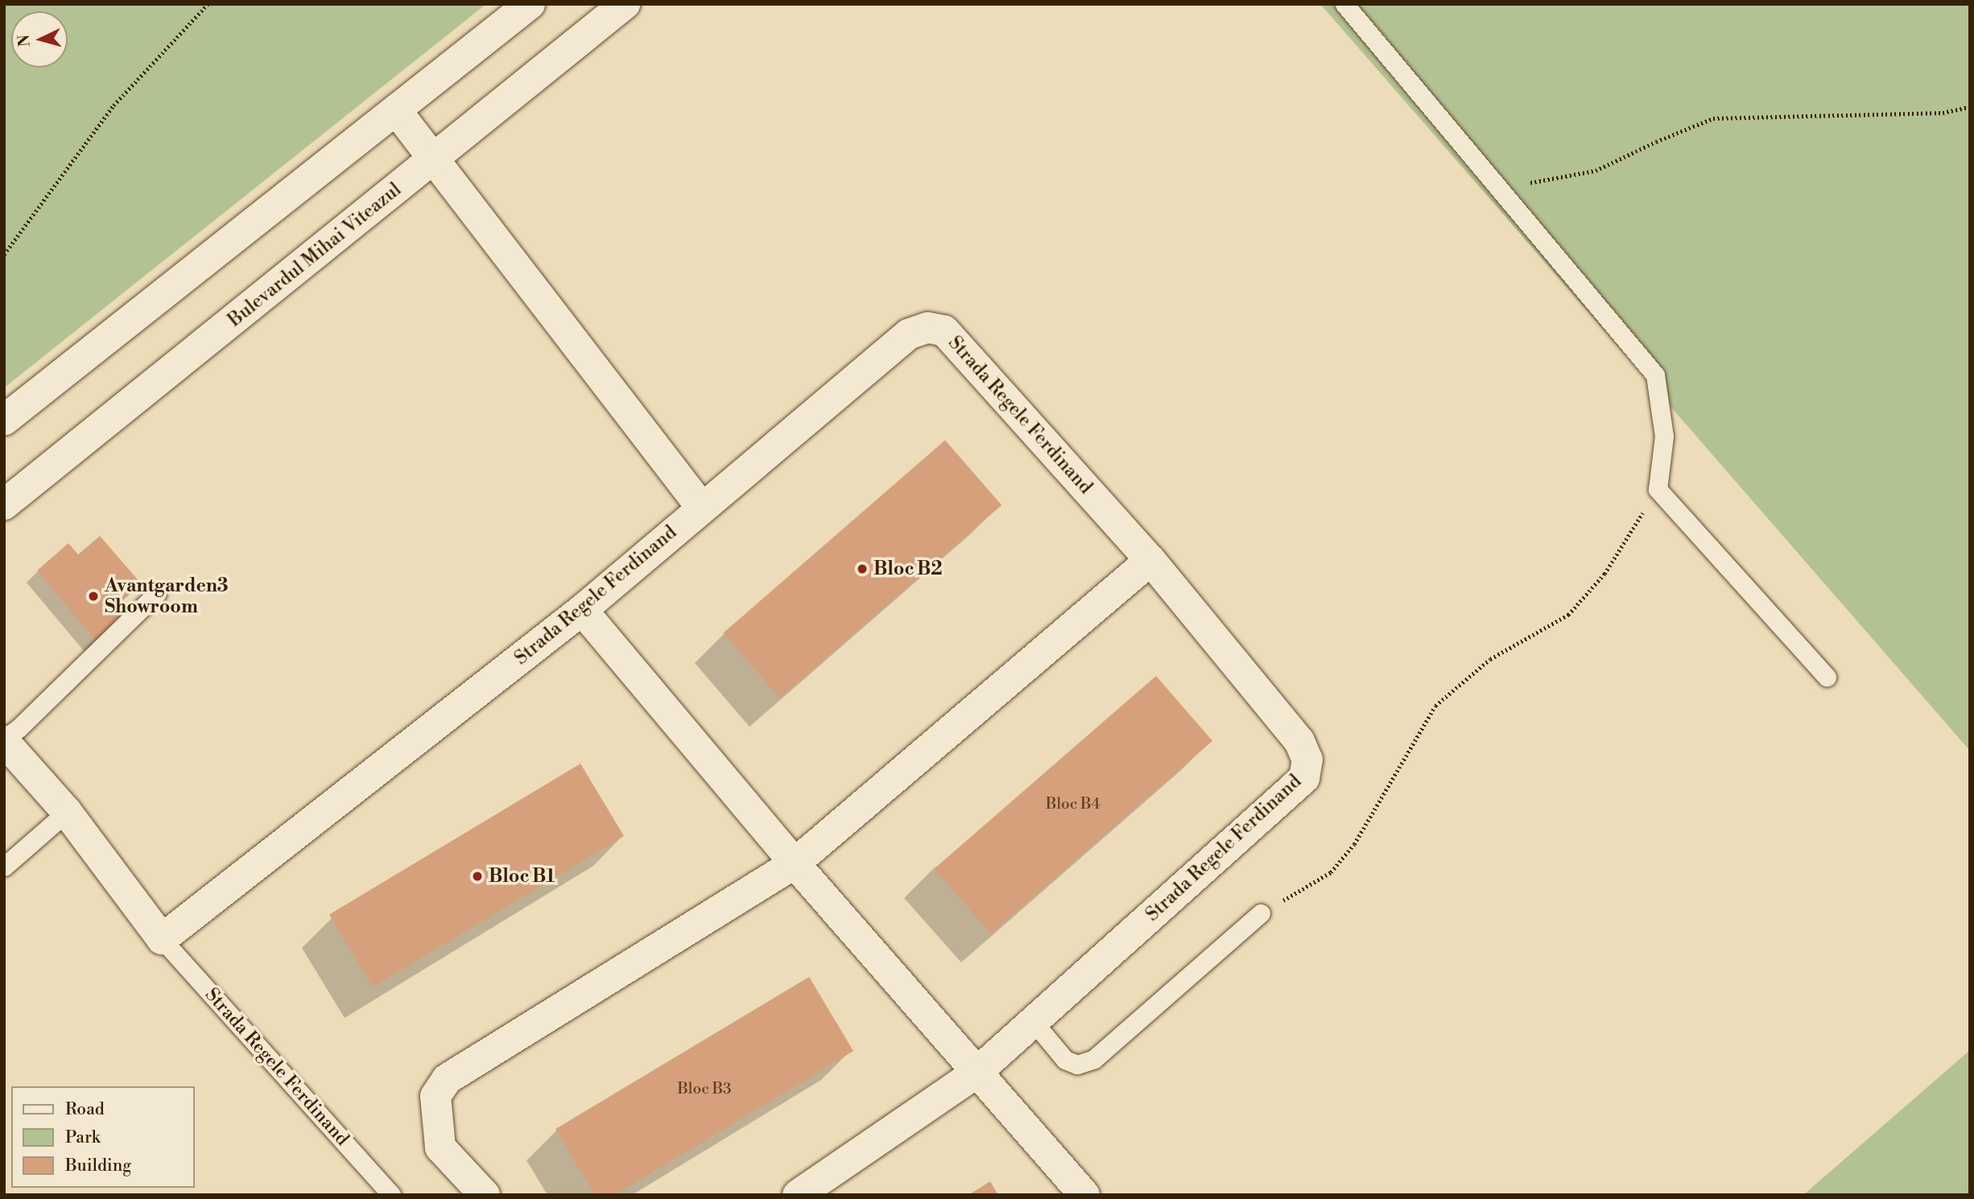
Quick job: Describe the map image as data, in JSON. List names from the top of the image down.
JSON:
{
  "streets": {
    "street": ["Bulevardul Mihai Viteazul", "Strada Regele Ferdinand"]
  },
  "places": ["Bloc B2", "Avantgarden3 Showroom", "Bloc B1"],
  "house_numbers": ["Bloc B4", "Bloc B3"],
  "legend": ["Road", "Park", "Building"],
  "north": "left"
}
